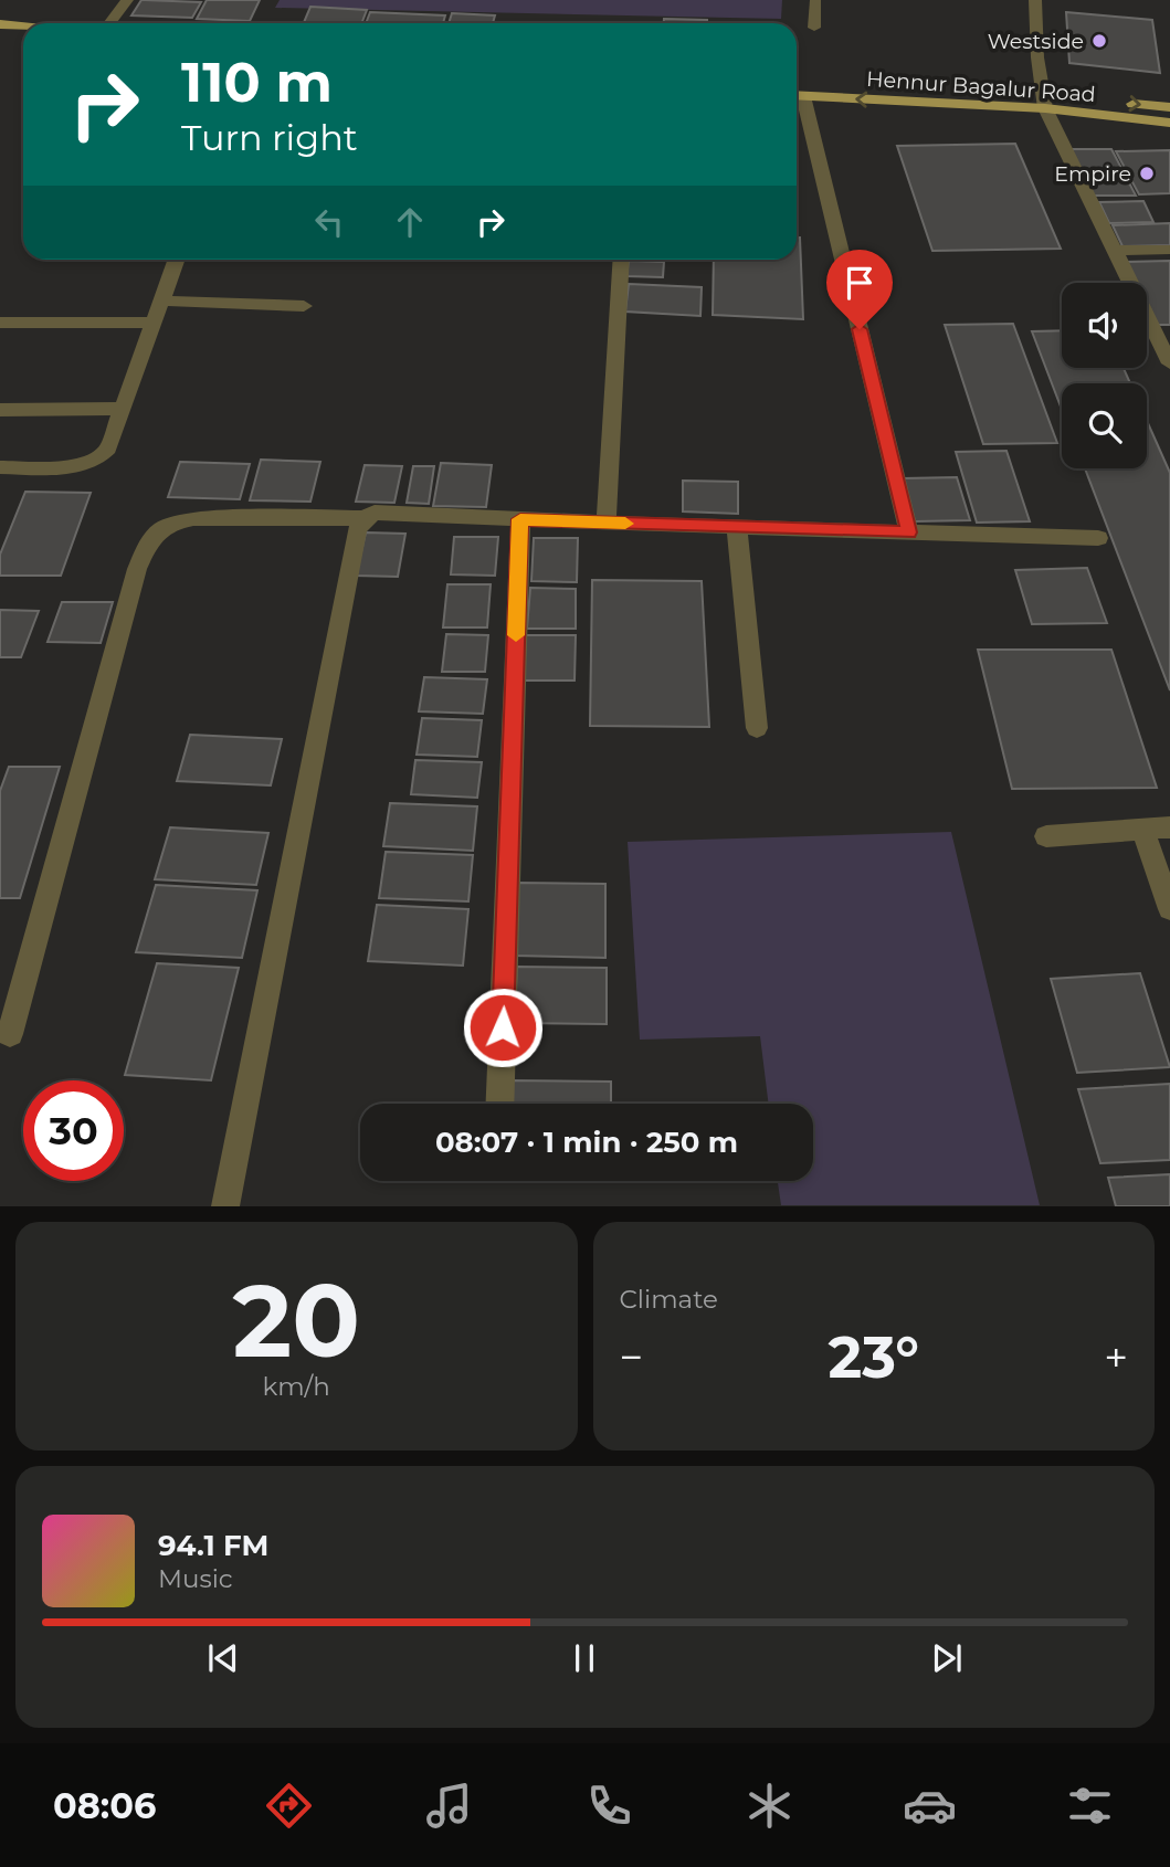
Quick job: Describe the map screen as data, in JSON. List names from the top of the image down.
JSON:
{
  "streets": {
    "main road": ["Hennur Bagalur Road"]
  },
  "places": ["Westside", "Empire"],
  "page": {
    "turn": ["110 m", "Turn right"],
    "limit": "30",
    "trip": "08:07 · 1 min · 250 m",
    "tile": [
      ["20", "km/h"],
      "Climate"
    ],
    "heat": ["−", "23°", "+"],
    "song": ["94.1 FM", "Music"],
    "tabs": "08:06"
  }
}
